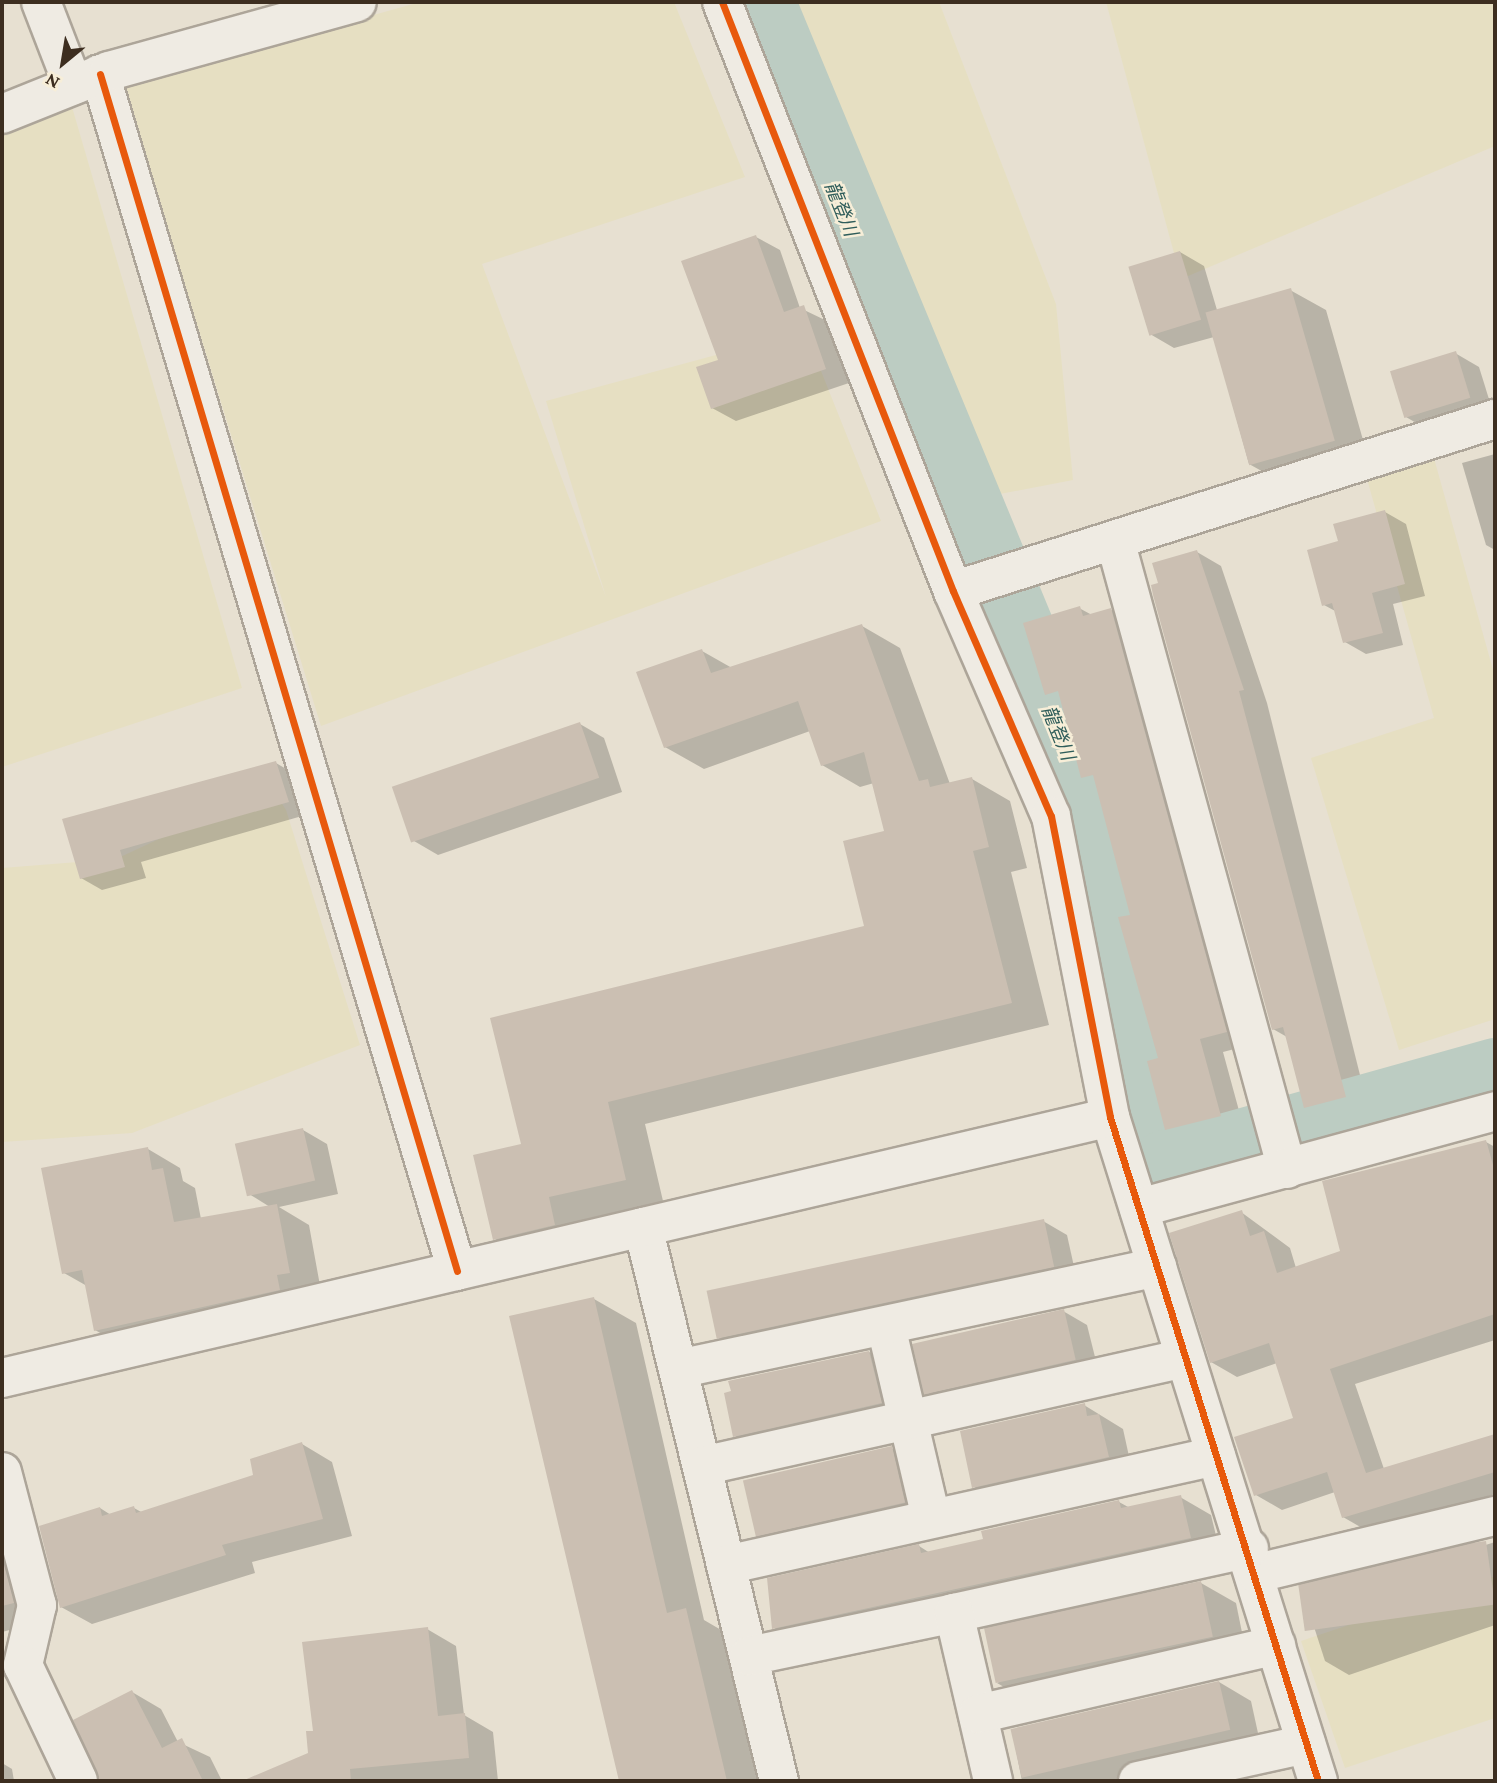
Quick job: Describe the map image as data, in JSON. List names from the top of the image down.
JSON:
{
  "water": ["龍登川"],
  "north": "bottom left"
}
